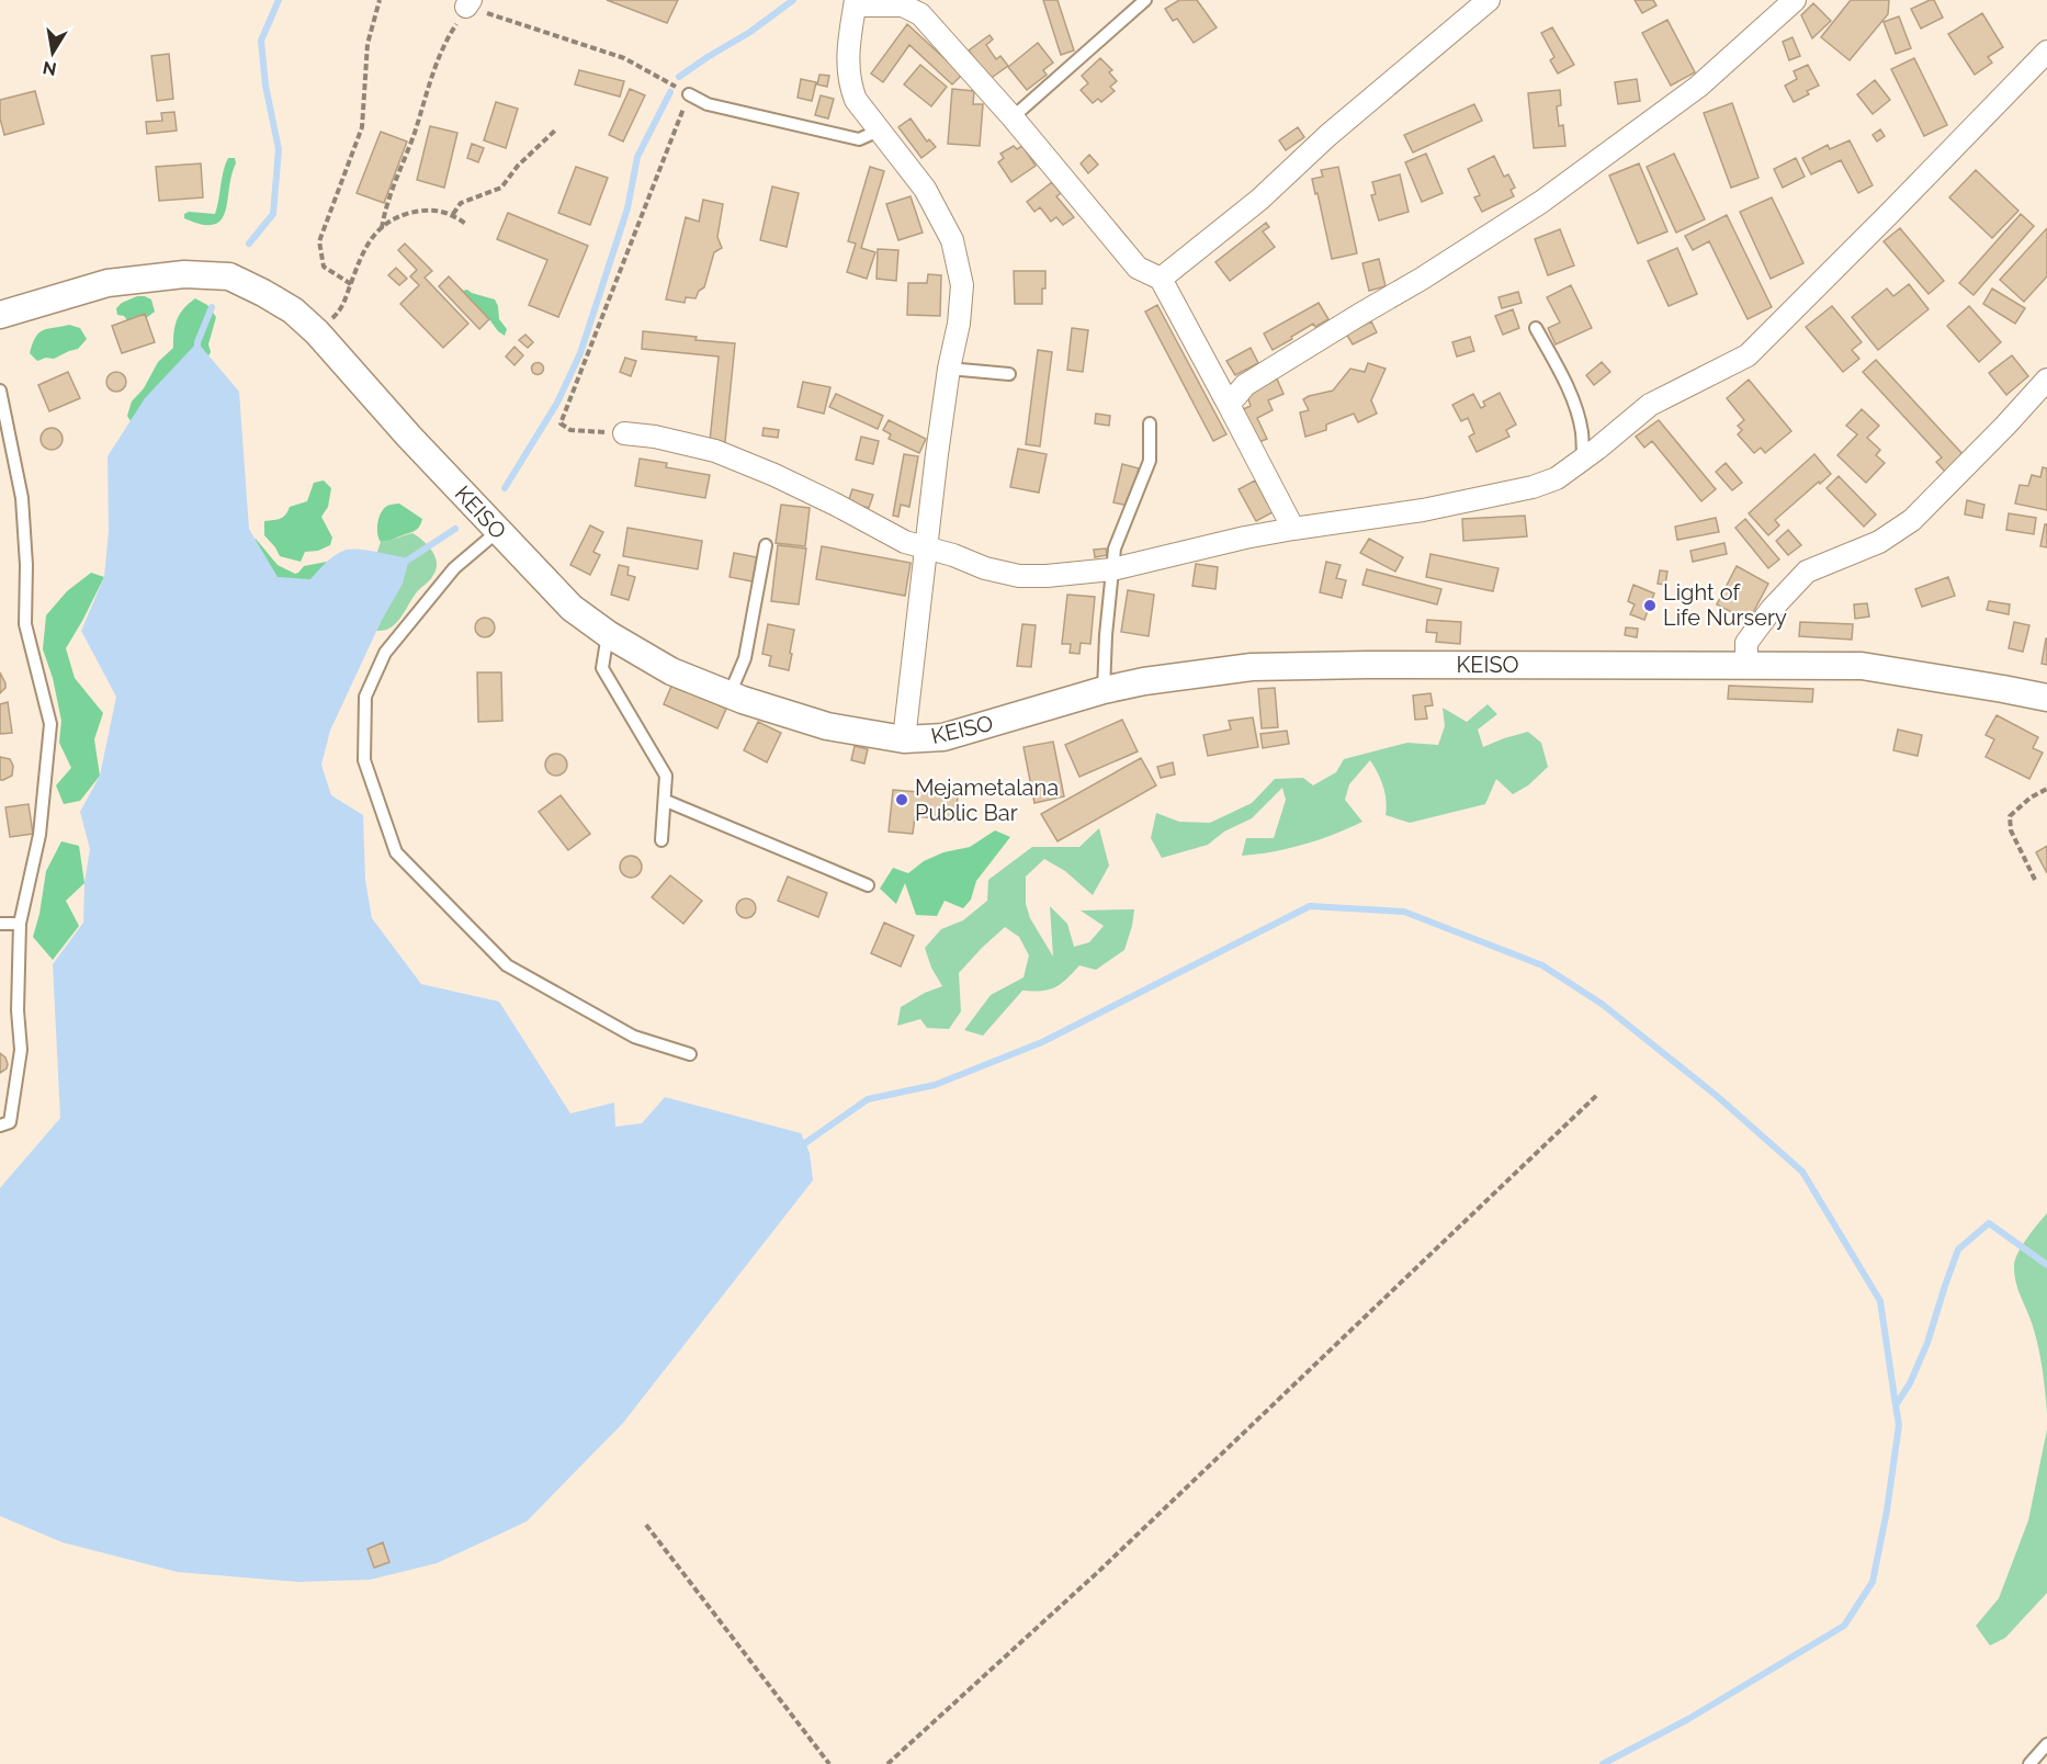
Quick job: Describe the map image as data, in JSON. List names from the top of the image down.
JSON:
{
  "streets": {
    "street": ["KEISO"]
  },
  "places": ["Light of Life Nursery", "Mejametalana Public Bar"],
  "north": "bottom"
}
